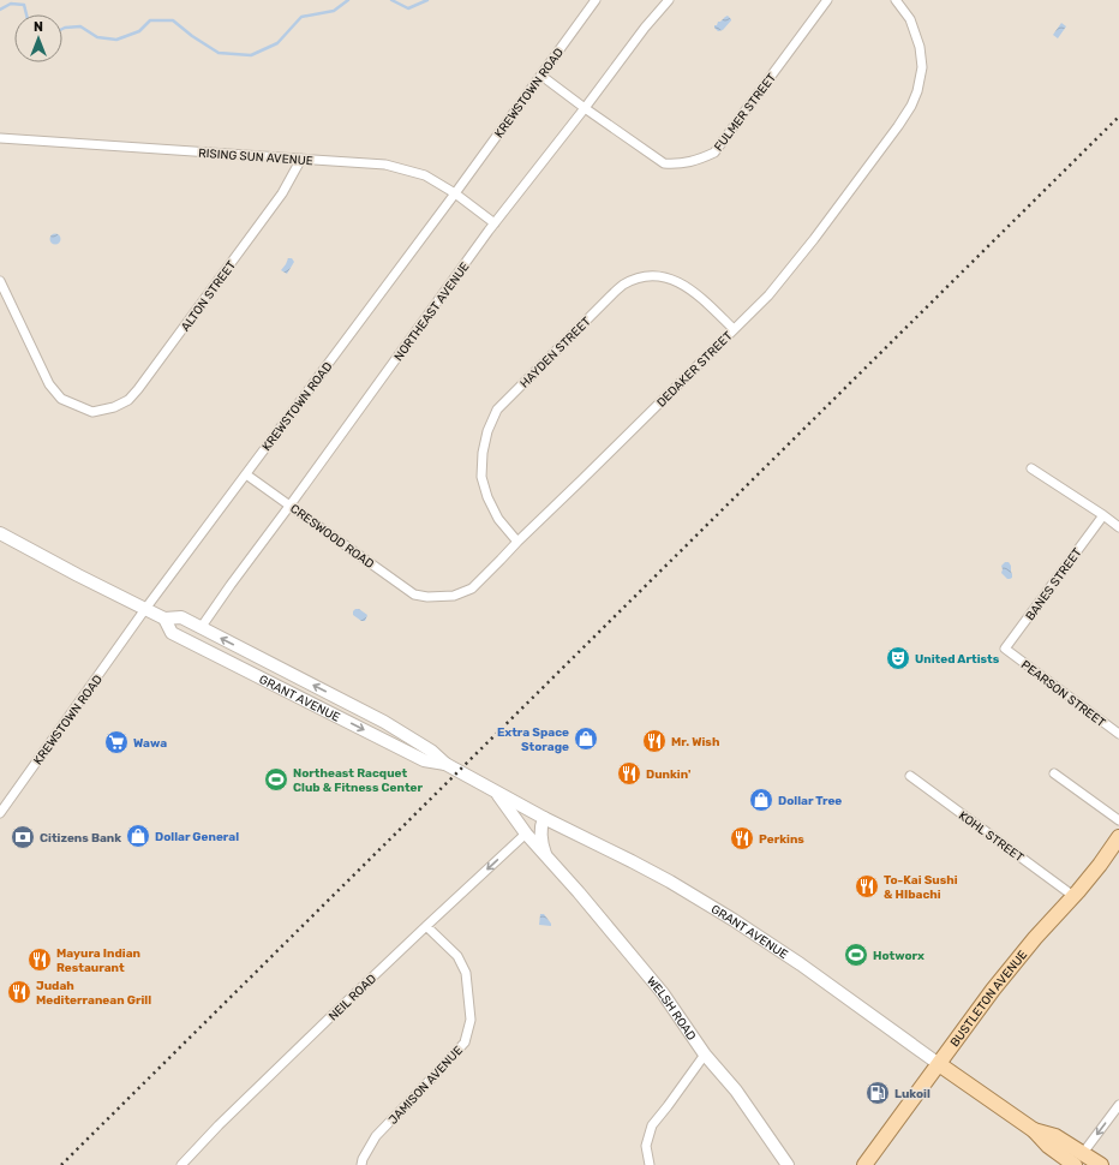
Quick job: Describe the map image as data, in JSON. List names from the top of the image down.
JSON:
{
  "streets": {
    "main road": ["GRANT AVENUE", "BUSTLETON AVENUE", "WELSH ROAD"],
    "street": [
      "KREWSTOWN ROAD",
      "FULMER STREET",
      "RISING SUN AVENUE",
      "ALTON STREET",
      "NORTHEAST AVENUE",
      "HAYDEN STREET",
      "DEDAKER STREET",
      "CRESWOOD ROAD",
      "BANES STREET",
      "PEARSON STREET",
      "KOHL STREET",
      "NEIL ROAD",
      "JAMISON AVENUE"
    ]
  },
  "crossings": [
    ["KREWSTOWN ROAD", "FULMER STREET"],
    ["KREWSTOWN ROAD", "RISING SUN AVENUE"],
    ["KREWSTOWN ROAD", "CRESWOOD ROAD"],
    ["KREWSTOWN ROAD", "GRANT AVENUE"],
    ["FULMER STREET", "NORTHEAST AVENUE"],
    ["RISING SUN AVENUE", "ALTON STREET"],
    ["RISING SUN AVENUE", "NORTHEAST AVENUE"],
    ["NORTHEAST AVENUE", "CRESWOOD ROAD"],
    ["NORTHEAST AVENUE", "GRANT AVENUE"],
    ["HAYDEN STREET", "DEDAKER STREET"],
    ["DEDAKER STREET", "CRESWOOD ROAD"],
    ["BANES STREET", "PEARSON STREET"],
    ["GRANT AVENUE", "BUSTLETON AVENUE"],
    ["GRANT AVENUE", "WELSH ROAD"],
    ["KOHL STREET", "BUSTLETON AVENUE"],
    ["NEIL ROAD", "WELSH ROAD"],
    ["NEIL ROAD", "JAMISON AVENUE"]
  ],
  "places": {
    "theatre": ["United Artists"],
    "shop": ["Extra Space Storage", "Dollar Tree", "Dollar General"],
    "restaurant": [
      "Mr. Wish",
      "Dunkin'",
      "Perkins",
      "To-Kai Sushi & HIbachi",
      "Mayura Indian Restaurant",
      "Judah Mediterranean Grill"
    ],
    "supermarket": ["Wawa"],
    "sports": ["Northeast Racquet Club & Fitness Center", "Hotworx"],
    "bank": ["Citizens Bank"],
    "fuel station": ["Lukoil"]
  },
  "north": "top"
}
